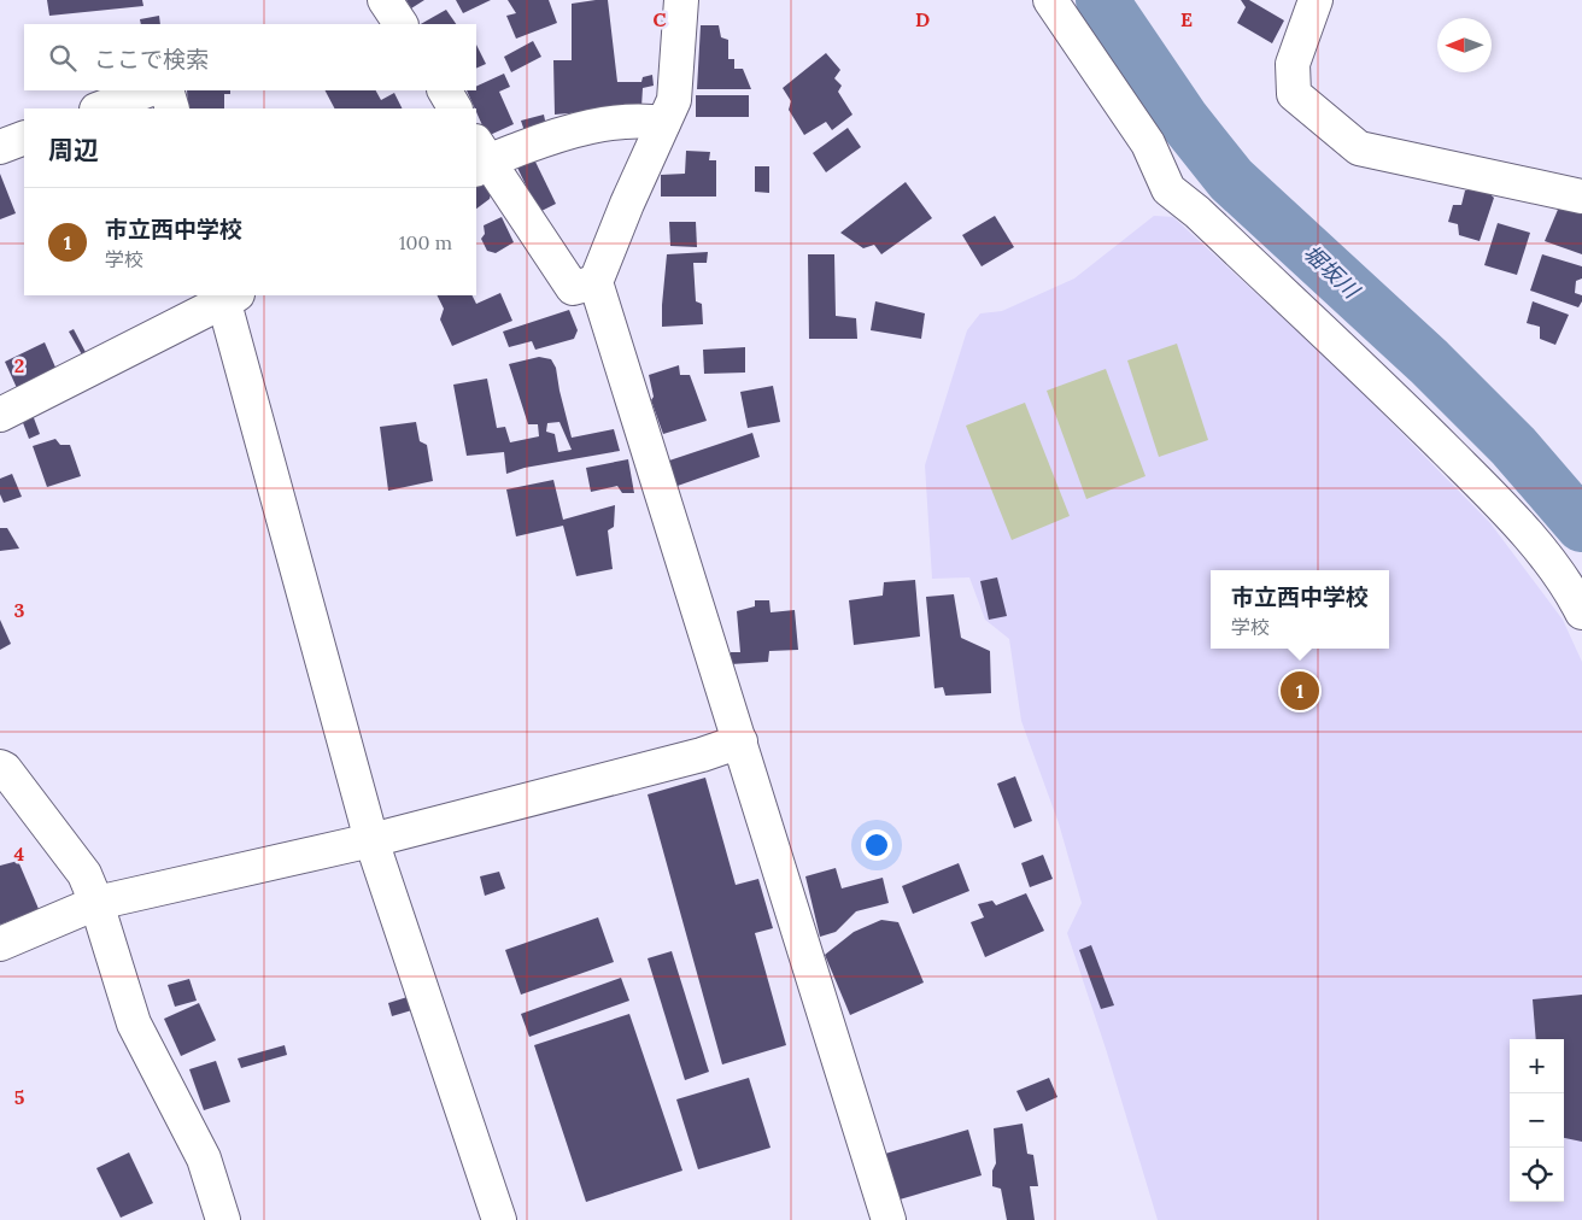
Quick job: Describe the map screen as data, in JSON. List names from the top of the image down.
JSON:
{
  "water": ["堀坂川"],
  "north": "left",
  "page": {
    "search": "ここで検索",
    "heading": "周辺",
    "list": [
      {
        "mark": "1",
        "name": "市立西中学校",
        "note": "学校",
        "value": "100 m"
      }
    ],
    "popup": ["市立西中学校", "学校"],
    "pins": "1",
    "map_buttons": ["+", "−"]
  },
  "grid": {
    "columns": ["C", "D", "E"],
    "rows": [
      "2",
      "3",
      "4",
      "5"
    ]
  }
}
